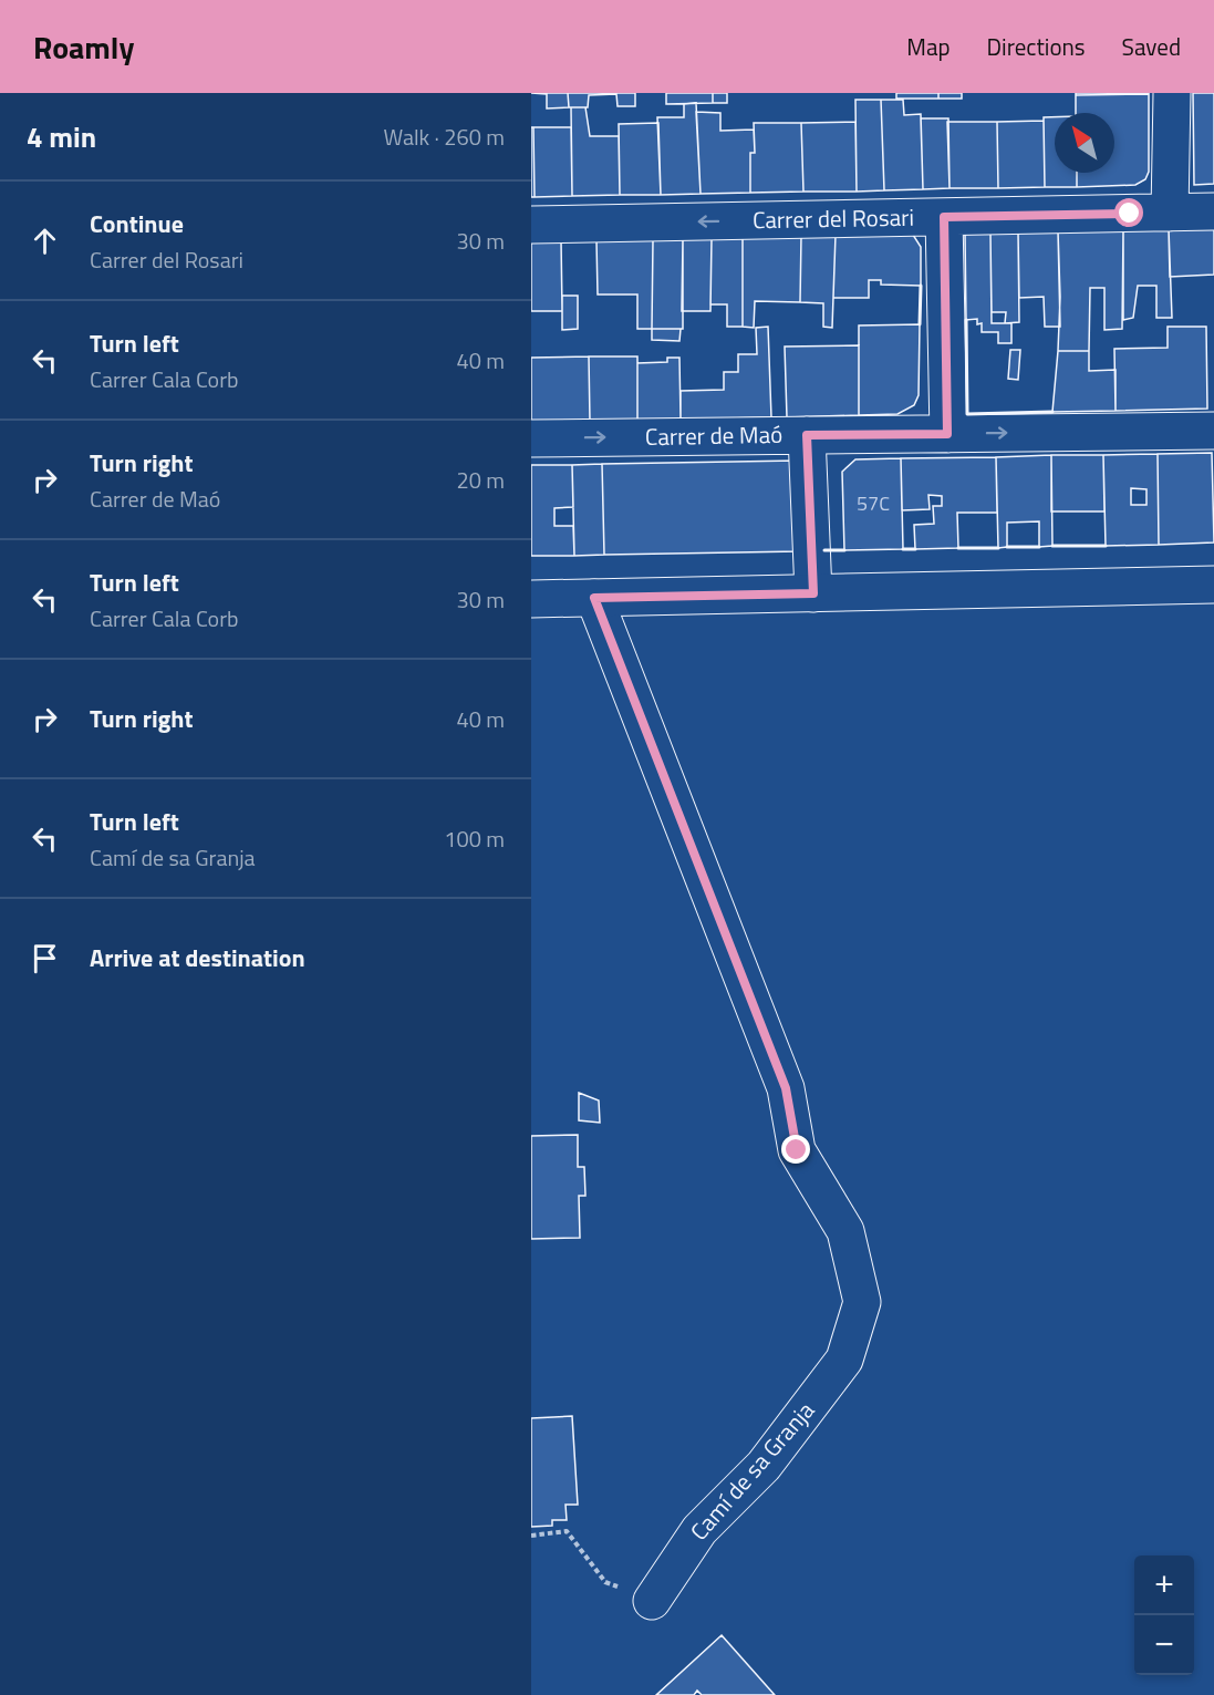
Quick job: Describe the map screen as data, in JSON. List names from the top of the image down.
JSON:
{
  "streets": {
    "street": ["Carrer del Rosari", "Carrer de Maó", "Camí de sa Granja"]
  },
  "one_way": ["Carrer del Rosari"],
  "house_numbers": ["57C"],
  "north": "top left",
  "page": {
    "header": "Roamly",
    "nav": ["Map", "Directions", "Saved"],
    "heading": ["4 min", "Walk · 260 m"],
    "list": [
      ["Continue", "Carrer del Rosari", "30 m"],
      ["Turn left", "Carrer Cala Corb", "40 m"],
      ["Turn right", "Carrer de Maó", "20 m"],
      ["Turn left", "Carrer Cala Corb", "30 m"],
      ["Turn right", "40 m"],
      ["Turn left", "Camí de sa Granja", "100 m"],
      "Arrive at destination"
    ],
    "map_buttons": ["+", "−"]
  }
}
